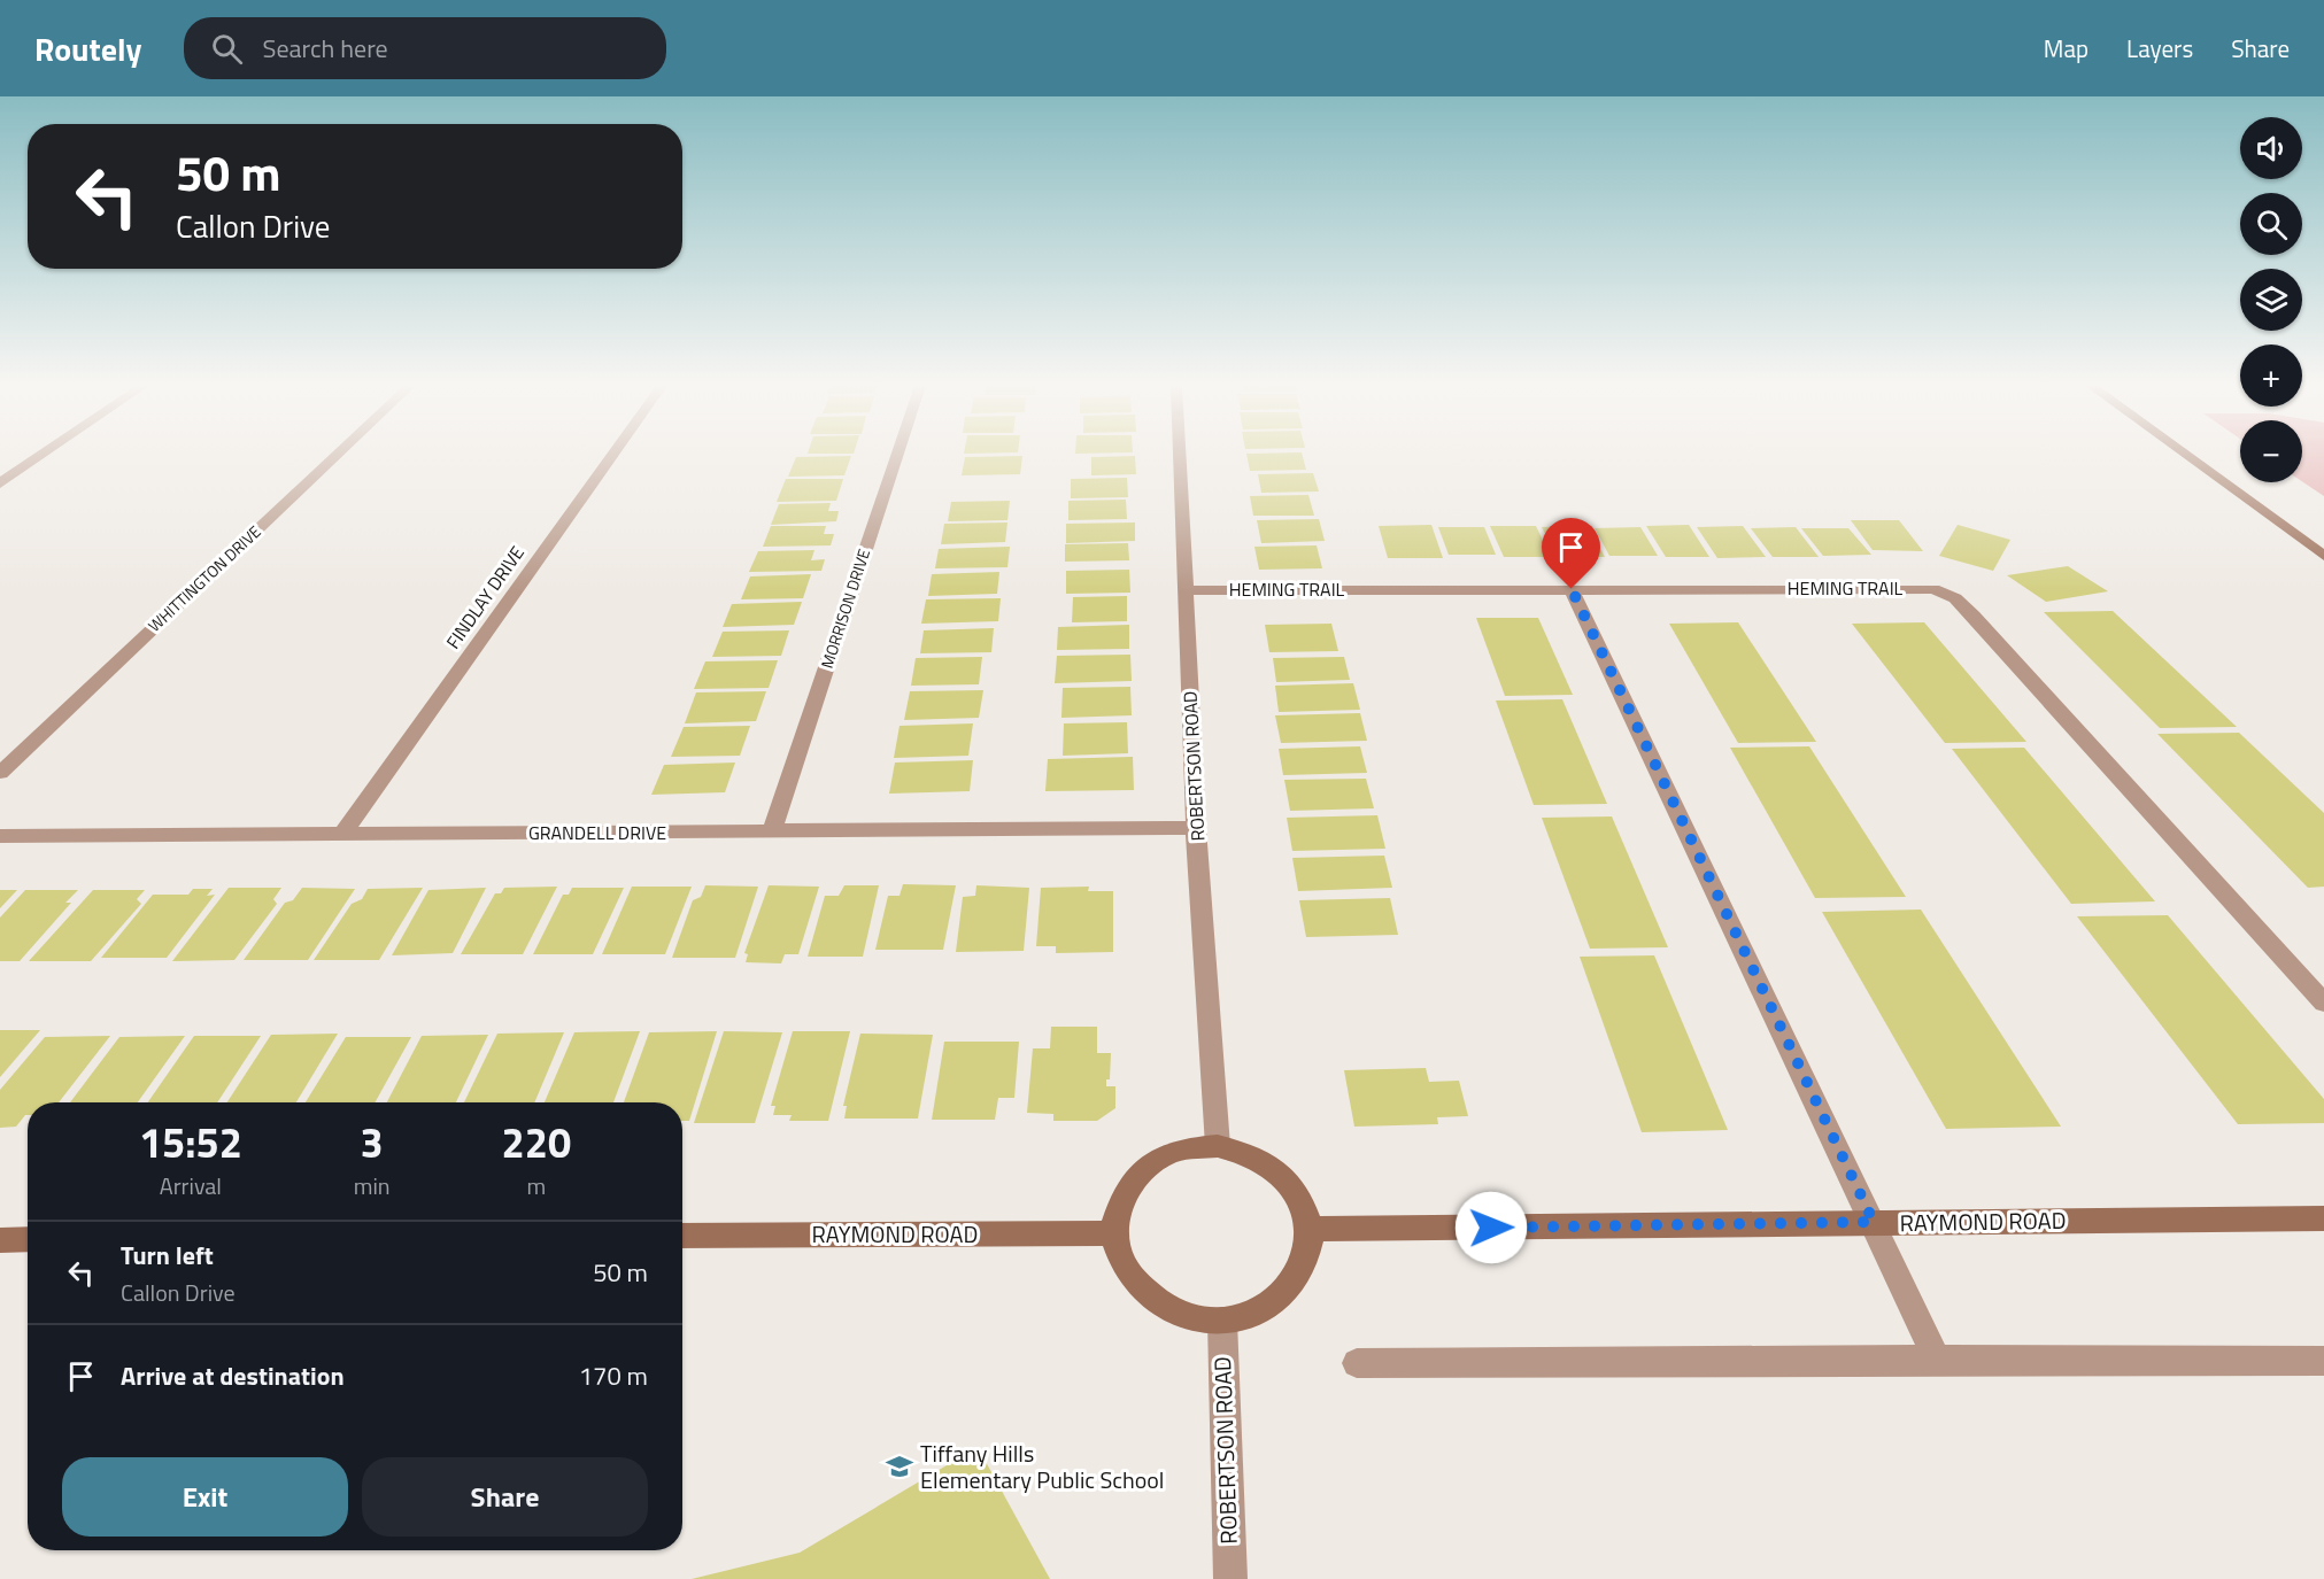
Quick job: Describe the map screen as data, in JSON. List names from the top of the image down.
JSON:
{
  "streets": {
    "street": [
      "WHITTINGTON DRIVE",
      "HEMING TRAIL",
      "FINDLAY DRIVE",
      "MORRISON DRIVE",
      "ROBERTSON ROAD",
      "GRANDELL DRIVE",
      "RAYMOND ROAD"
    ]
  },
  "crossings": [
    ["HEMING TRAIL", "ROBERTSON ROAD"],
    ["FINDLAY DRIVE", "GRANDELL DRIVE"],
    ["MORRISON DRIVE", "GRANDELL DRIVE"],
    ["ROBERTSON ROAD", "GRANDELL DRIVE"],
    ["ROBERTSON ROAD", "RAYMOND ROAD"]
  ],
  "places": {
    "school or university": ["Tiffany Hills Elementary Public School"]
  },
  "page": {
    "header": "Routely",
    "search": "Search here",
    "nav": ["Map", "Layers", "Share"],
    "map_buttons": ["+", "−"],
    "turn": ["50 m", "Callon Drive"],
    "eta": [
      "15:52",
      "Arrival",
      "3",
      "min",
      "220",
      "m"
    ],
    "list": [
      {
        "name": "Turn left",
        "note": "Callon Drive",
        "value": "50 m"
      },
      {
        "name": "Arrive at destination",
        "value": "170 m"
      }
    ],
    "buttons": ["Exit", "Share"]
  }
}
